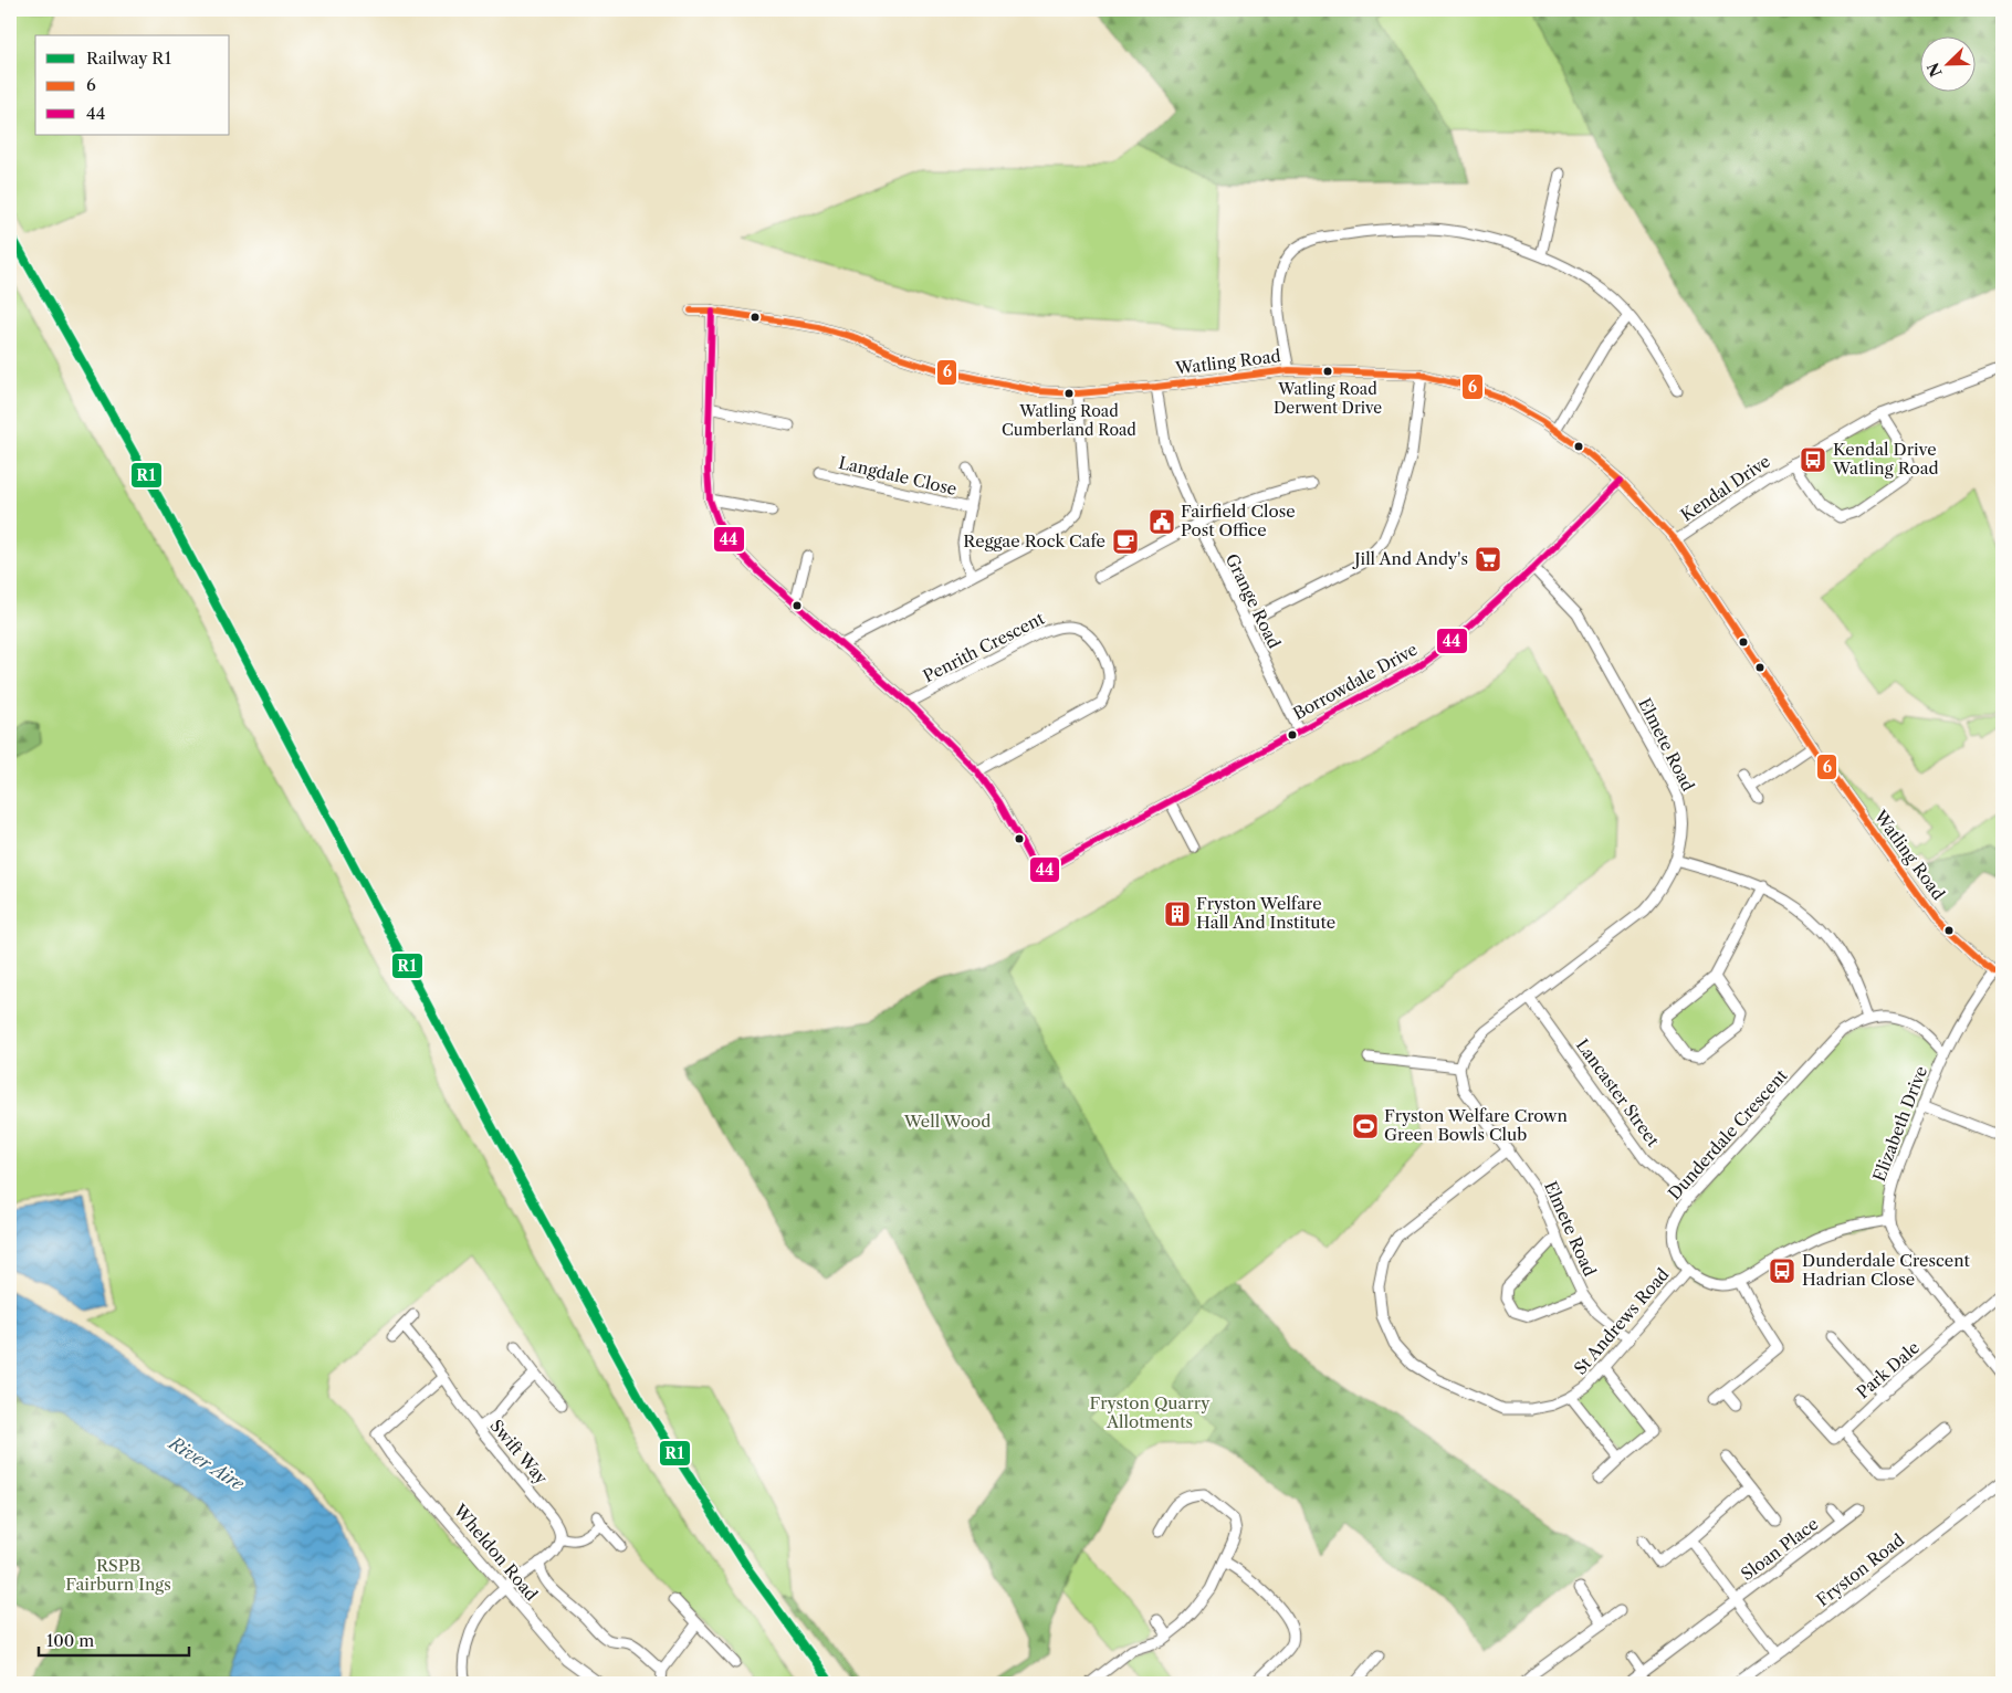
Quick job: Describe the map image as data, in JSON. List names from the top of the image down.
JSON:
{
  "streets": {
    "street": [
      "Watling Road",
      "Langdale Close",
      "Kendal Drive",
      "Grange Road",
      "Penrith Crescent",
      "Borrowdale Drive",
      "Elmete Road",
      "Lancaster Street",
      "Elizabeth Drive",
      "Dunderdale Crescent",
      "St Andrews Road",
      "Park Dale",
      "Swift Way",
      "Sloan Place",
      "Wheldon Road",
      "Fryston Road"
    ]
  },
  "crossings": [
    ["Watling Road", "Kendal Drive"],
    ["Watling Road", "Grange Road"],
    ["Watling Road", "Borrowdale Drive"],
    ["Watling Road", "Elizabeth Drive"],
    ["Grange Road", "Borrowdale Drive"],
    ["Penrith Crescent", "Borrowdale Drive"],
    ["Borrowdale Drive", "Elmete Road"],
    ["Elmete Road", "Lancaster Street"],
    ["Elmete Road", "St Andrews Road"],
    ["Lancaster Street", "Dunderdale Crescent"],
    ["Elizabeth Drive", "Dunderdale Crescent"],
    ["Elizabeth Drive", "Park Dale"],
    ["Dunderdale Crescent", "St Andrews Road"],
    ["Swift Way", "Wheldon Road"],
    ["Sloan Place", "Fryston Road"]
  ],
  "water": ["River Aire"],
  "parks": ["Well Wood", "Fryston Quarry Allotments", "RSPB Fairburn Ings"],
  "places": {
    "other": ["Watling Road Derwent Drive", "Watling Road Cumberland Road"],
    "bus stop": ["Kendal Drive Watling Road", "Dunderdale Crescent Hadrian Close"],
    "public building": ["Fairfield Close Post Office"],
    "cafe": ["Reggae Rock Cafe"],
    "supermarket": ["Jill And Andy's"],
    "building": ["Fryston Welfare Hall And Institute"],
    "sports": ["Fryston Welfare Crown Green Bowls Club"]
  },
  "lines": ["rail line R1", "transit line 6", "transit line 44"],
  "legend": ["Railway R1", "6", "44"],
  "scale_bar": "100 m",
  "north": "bottom left"
}
